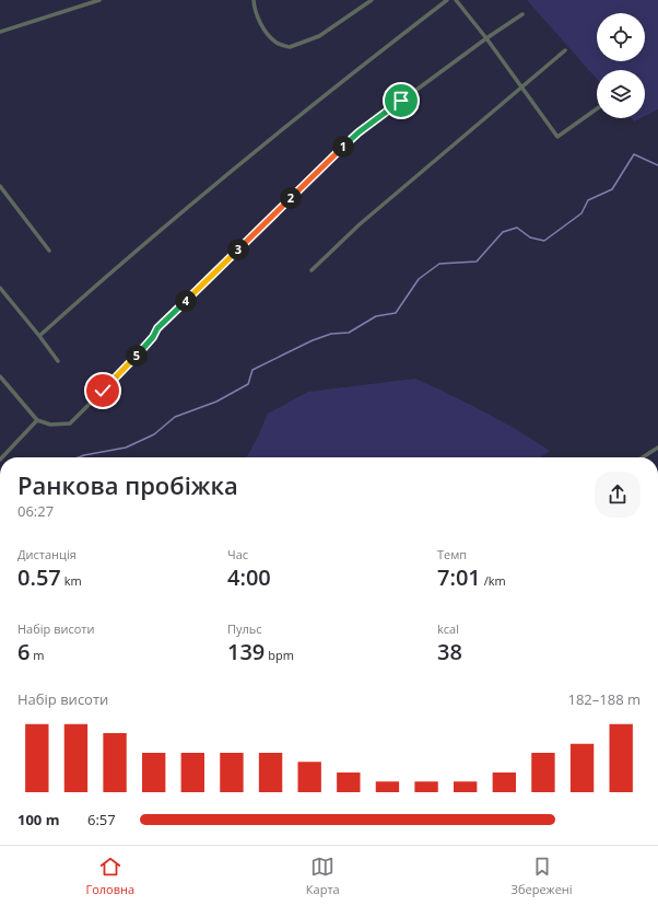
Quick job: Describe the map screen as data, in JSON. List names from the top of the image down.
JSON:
{
  "page": {
    "pins": [
      "1",
      "2",
      "3",
      "4",
      "5"
    ],
    "heading": ["Ранкова пробіжка", "06:27"],
    "stats": [
      ["Дистанція", "0.57 km"],
      ["Час", "4:00"],
      ["Темп", "7:01 /km"],
      ["Набір висоти", "6 m"],
      ["Пульс", "139 bpm"],
      ["kcal", "38"]
    ],
    "chart": ["Набір висоти", "182–188 m"],
    "list": [
      {
        "name": "100 m",
        "note": "6:57"
      }
    ],
    "tabs": ["Головна", "Карта", "Збережені"]
  }
}
